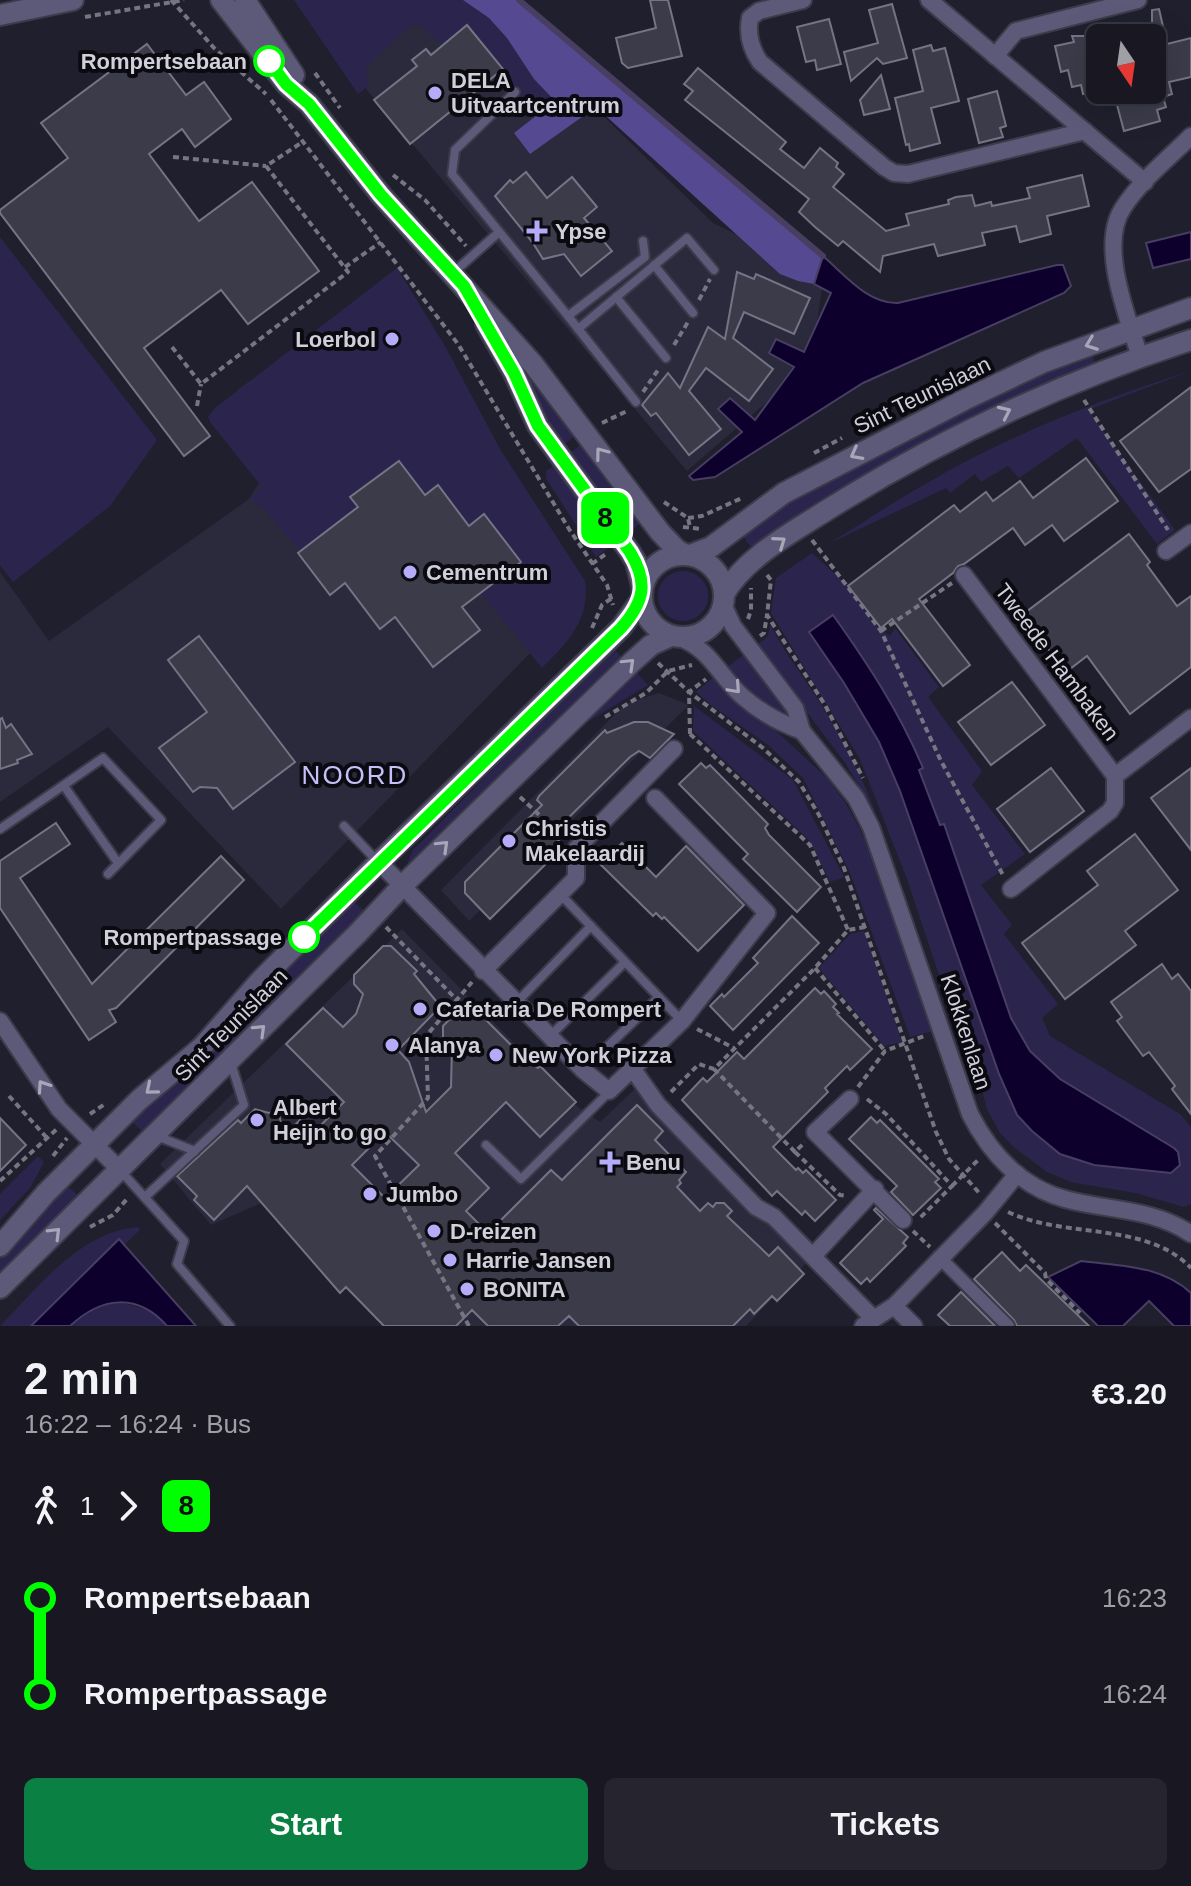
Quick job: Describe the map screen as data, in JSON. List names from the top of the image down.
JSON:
{
  "streets": {
    "street": ["Sint Teunislaan", "Tweede Hambaken", "Klokkenlaan"]
  },
  "crossings": [
    ["Sint Teunislaan", "Klokkenlaan"]
  ],
  "districts": ["NOORD"],
  "places": {
    "other": [
      "Rompertsebaan",
      "DELA Uitvaartcentrum",
      "Loerbol",
      "Cementrum",
      "Christis Makelaardij",
      "Rompertpassage",
      "Cafetaria De Rompert",
      "Alanya",
      "New York Pizza",
      "Albert Heijn to go",
      "Jumbo",
      "D-reizen",
      "Harrie Jansen",
      "BONITA"
    ],
    "health": ["Ypse", "Benu"]
  },
  "lines": ["bus line 8"],
  "north": "bottom",
  "page": {
    "on_map": "8",
    "heading": ["2 min", "16:22 – 16:24 · Bus", "€3.20"],
    "legs": ["1", "8"],
    "list": [
      {
        "name": "Rompertsebaan",
        "value": "16:23"
      },
      {
        "name": "Rompertpassage",
        "value": "16:24"
      }
    ],
    "buttons": ["Start", "Tickets"]
  }
}
